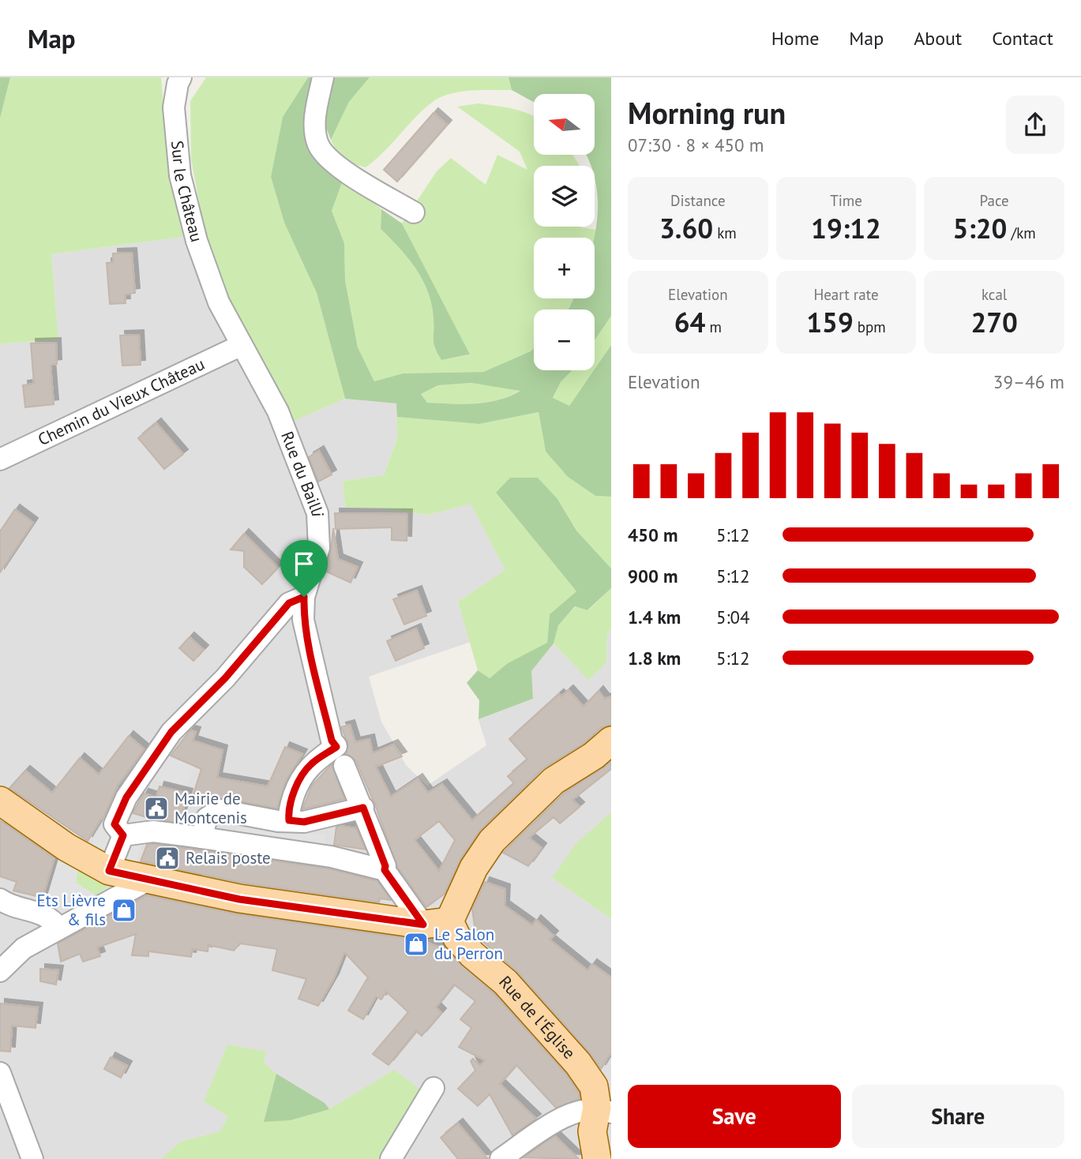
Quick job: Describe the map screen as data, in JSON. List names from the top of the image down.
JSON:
{
  "streets": {
    "main road": ["Rue de l'Église"],
    "street": ["Sur le Château", "Chemin du Vieux Château", "Rue du Bailli"]
  },
  "crossings": [
    ["Sur le Château", "Chemin du Vieux Château"],
    ["Sur le Château", "Rue du Bailli"],
    ["Chemin du Vieux Château", "Rue du Bailli"]
  ],
  "places": {
    "public building": ["Mairie de Montcenis", "Relais poste"],
    "shop": ["Ets Lièvre & fils", "Le Salon du Perron"]
  },
  "north": "left",
  "page": {
    "header": "Map",
    "nav": [
      "Home",
      "Map",
      "About",
      "Contact"
    ],
    "heading": ["Morning run", "07:30 · 8 × 450 m"],
    "map_buttons": ["+", "−"],
    "stats": [
      ["Distance", "3.60 km"],
      ["Time", "19:12"],
      ["Pace", "5:20 /km"],
      ["Elevation", "64 m"],
      ["Heart rate", "159 bpm"],
      ["kcal", "270"]
    ],
    "chart": ["Elevation", "39–46 m"],
    "list": [
      {
        "name": "450 m",
        "note": "5:12"
      },
      {
        "name": "900 m",
        "note": "5:12"
      },
      {
        "name": "1.4 km",
        "note": "5:04"
      },
      {
        "name": "1.8 km",
        "note": "5:12"
      }
    ],
    "buttons": ["Save", "Share"]
  }
}
